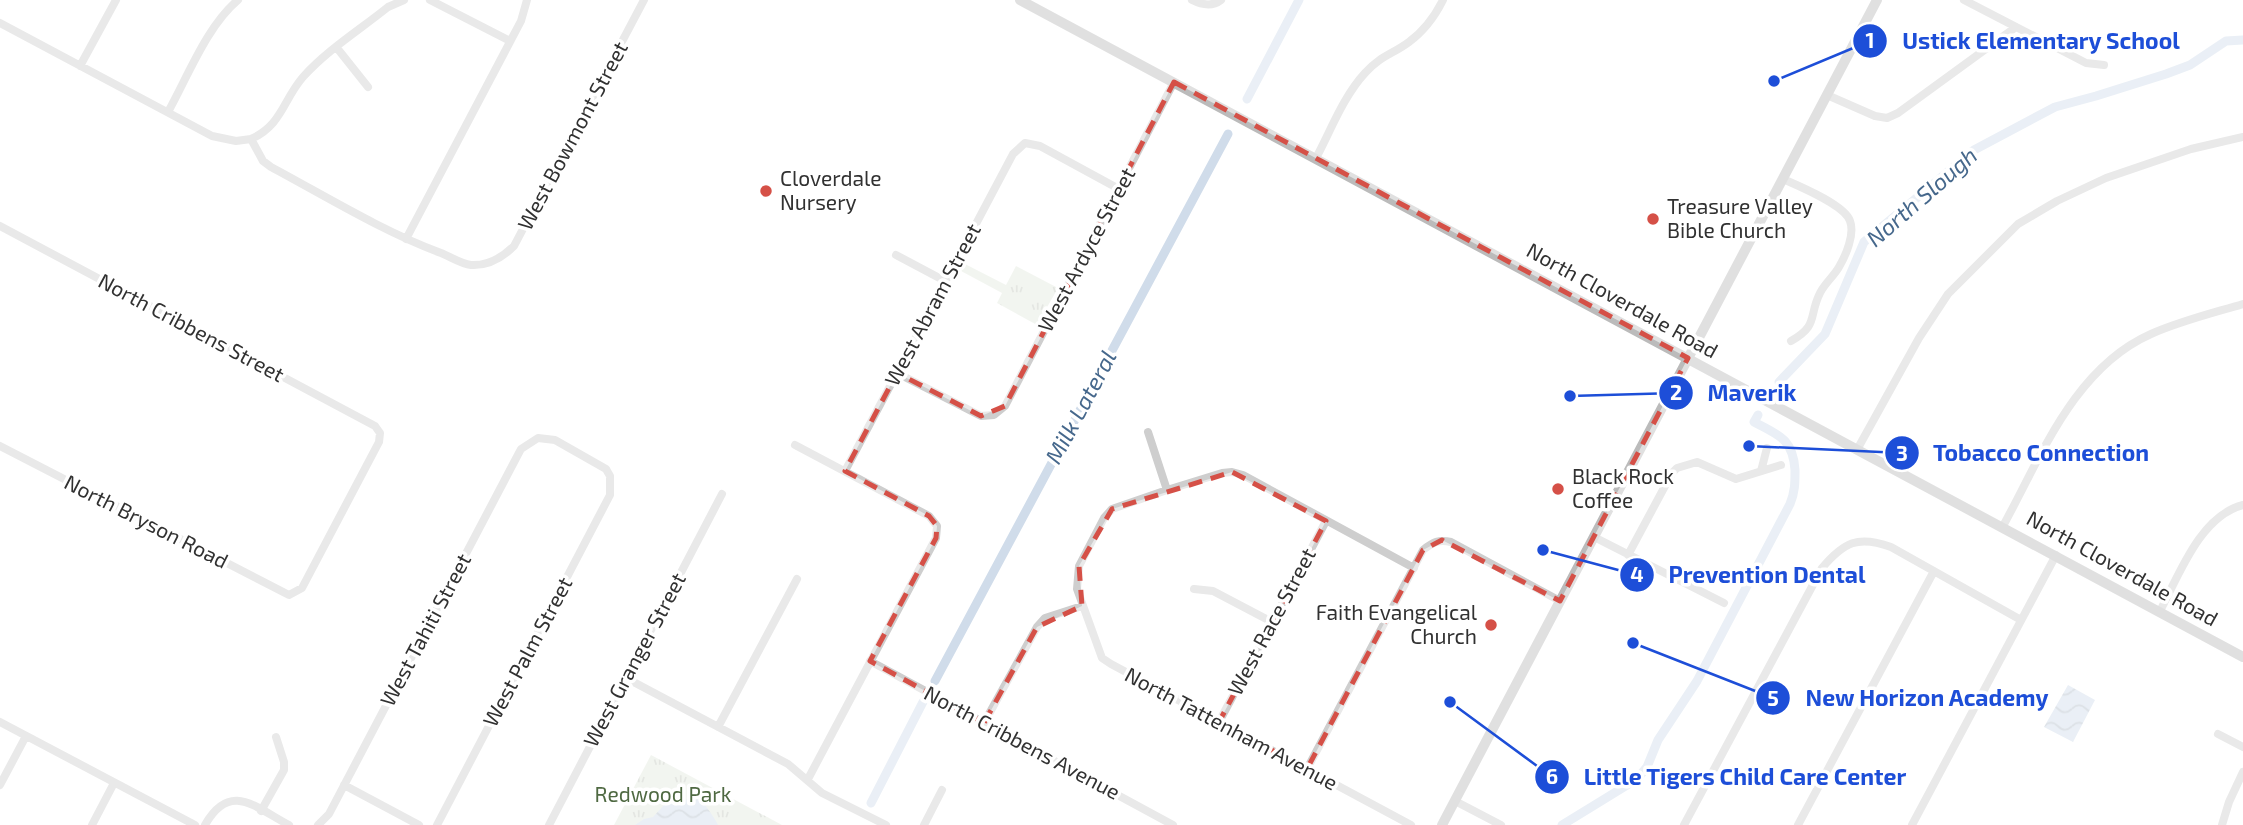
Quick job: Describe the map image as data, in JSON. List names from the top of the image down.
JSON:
{
  "streets": {
    "main road": ["North Cloverdale Road"],
    "street": [
      "West Bowmont Street",
      "West Ardyce Street",
      "West Abram Street",
      "North Cribbens Street",
      "North Bryson Road",
      "West Race Street",
      "West Tahiti Street",
      "West Palm Street",
      "West Granger Street",
      "North Tattenham Avenue",
      "North Cribbens Avenue"
    ]
  },
  "crossings": [
    ["West Ardyce Street", "North Cloverdale Road"],
    ["West Ardyce Street", "West Abram Street"],
    ["North Cribbens Street", "North Bryson Road"],
    ["West Race Street", "North Tattenham Avenue"],
    ["West Tahiti Street", "West Palm Street"]
  ],
  "water": ["North Slough", "Milk Lateral"],
  "parks": ["Redwood Park"],
  "places": [
    "Ustick Elementary School",
    "Cloverdale Nursery",
    "Treasure Valley Bible Church",
    "Maverik",
    "Tobacco Connection",
    "Black Rock Coffee",
    "Prevention Dental",
    "Faith Evangelical Church",
    "New Horizon Academy",
    "Little Tigers Child Care Center"
  ]
}
